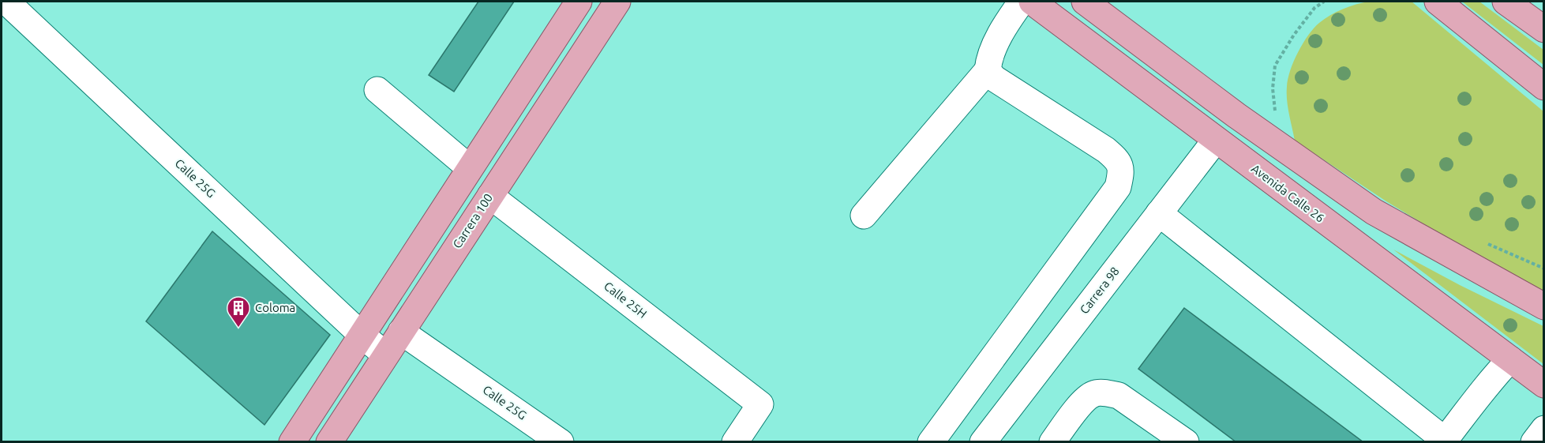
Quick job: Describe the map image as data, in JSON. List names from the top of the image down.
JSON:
{
  "streets": {
    "main road": ["Avenida Calle 26", "Carrera 100"],
    "street": ["Calle 25G", "Carrera 98", "Calle 25H"]
  },
  "crossings": [
    ["Calle 25G", "Carrera 100"],
    ["Avenida Calle 26", "Carrera 98"],
    ["Carrera 100", "Calle 25H"]
  ],
  "places": {
    "building": ["Coloma"]
  }
}
